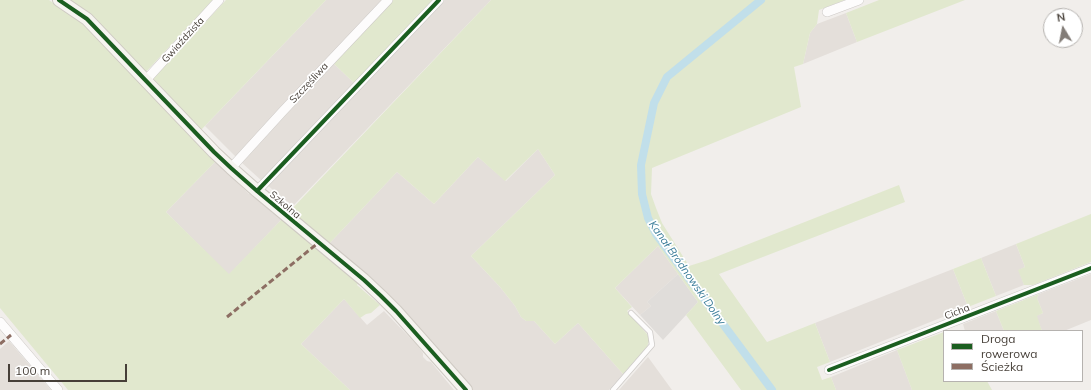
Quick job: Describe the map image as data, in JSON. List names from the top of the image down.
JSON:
{
  "streets": {
    "street": [
      "Gwiaździsta",
      "Szczęśliwa",
      "Szkolna",
      "Cicha"
    ]
  },
  "crossings": [
    ["Gwiaździsta", "Szkolna"],
    ["Szczęśliwa", "Szkolna"]
  ],
  "water": ["Kanał Bródnowski Dolny"],
  "legend": ["Droga rowerowa", "Ścieżka"],
  "scale_bar": "100 m",
  "north": "top"
}
